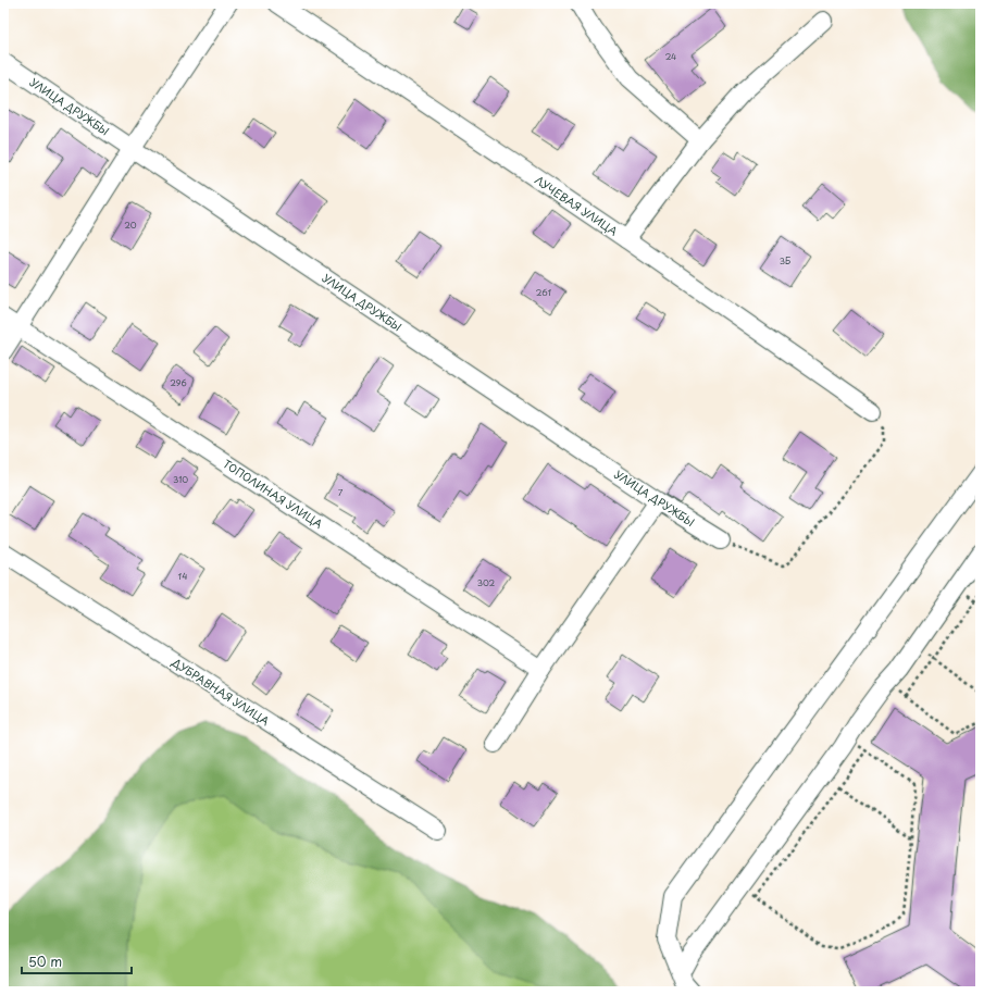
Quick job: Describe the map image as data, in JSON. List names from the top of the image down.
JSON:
{
  "streets": {
    "street": [
      "УЛИЦА ДРУЖБЫ",
      "ЛУЧЕВАЯ УЛИЦА",
      "ТОПОЛИНАЯ УЛИЦА",
      "ДУБРАВНАЯ УЛИЦА"
    ]
  },
  "house_numbers": [
    "24",
    "20",
    "3Б",
    "261",
    "296",
    "310",
    "7",
    "14",
    "302"
  ],
  "scale_bar": "50 m"
}
